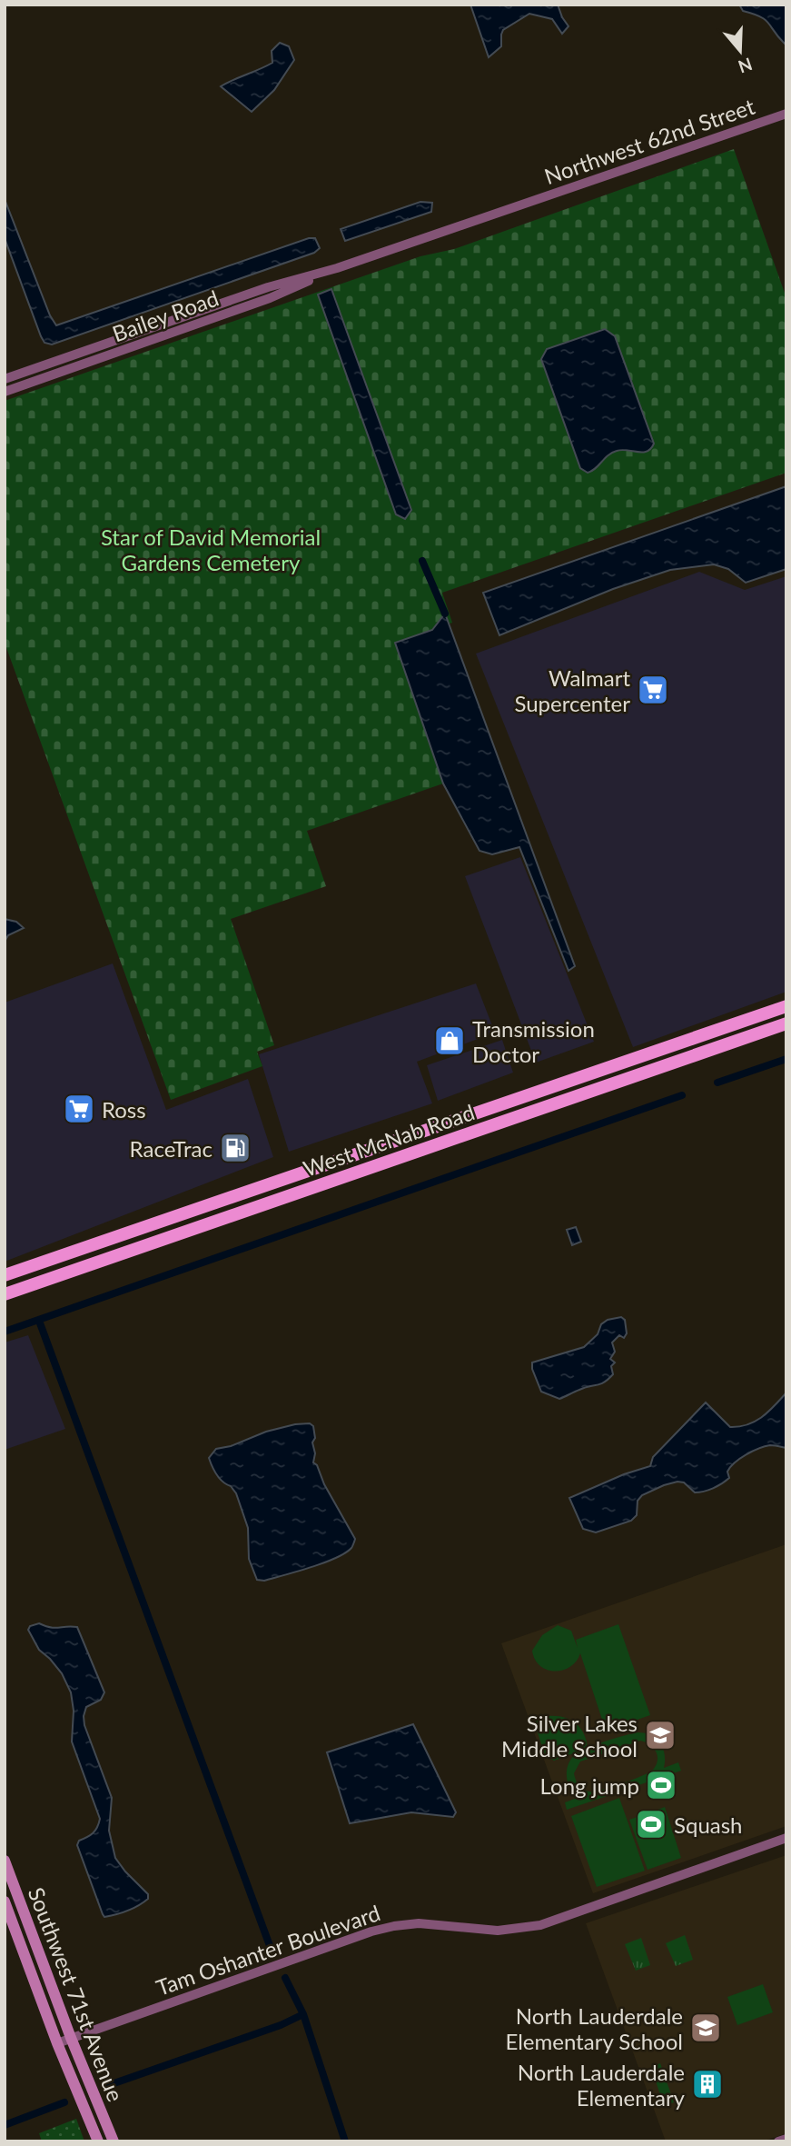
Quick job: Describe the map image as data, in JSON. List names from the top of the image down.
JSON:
{
  "streets": {
    "main road": ["West McNab Road", "Southwest 71st Avenue"],
    "street": ["Northwest 62nd Street", "Bailey Road", "Tam Oshanter Boulevard"]
  },
  "crossings": [
    ["Northwest 62nd Street", "Bailey Road"],
    ["Tam Oshanter Boulevard", "Southwest 71st Avenue"]
  ],
  "parks": ["Star of David Memorial Gardens Cemetery"],
  "places": {
    "supermarket": ["Walmart Supercenter", "Ross"],
    "shop": ["Transmission Doctor"],
    "fuel station": ["RaceTrac"],
    "school or university": ["Silver Lakes Middle School", "North Lauderdale Elementary School"],
    "sports": ["Long jump", "Squash"],
    "building": ["North Lauderdale Elementary"]
  },
  "north": "bottom"
}
